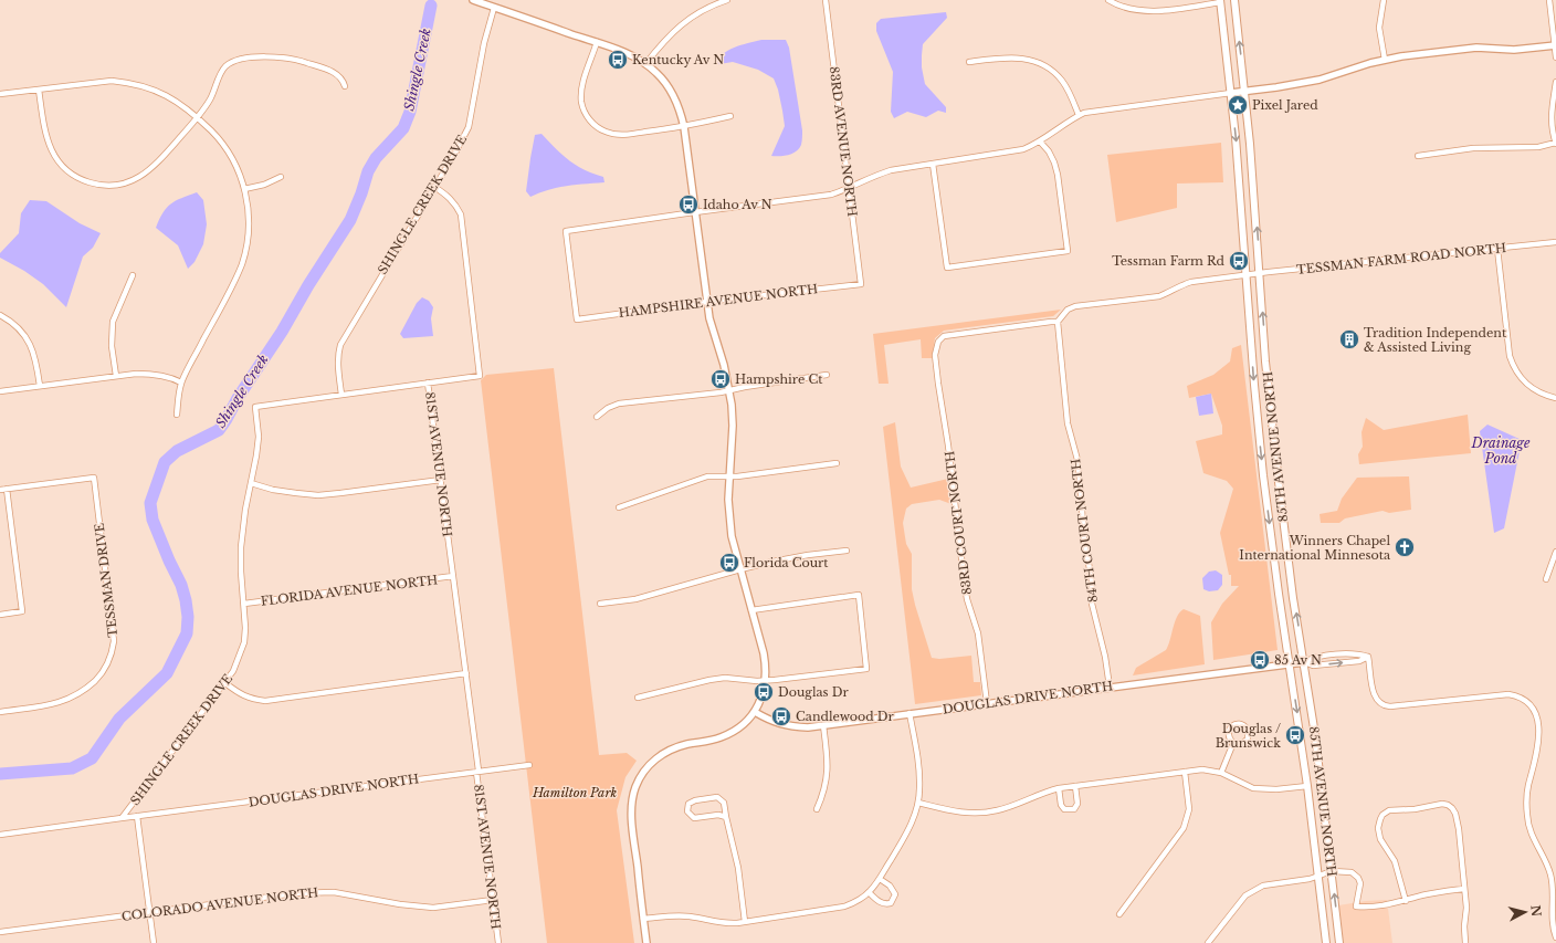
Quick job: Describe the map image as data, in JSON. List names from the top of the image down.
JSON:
{
  "streets": {
    "main road": ["85TH AVENUE NORTH"],
    "street": [
      "83RD AVENUE NORTH",
      "SHINGLE CREEK DRIVE",
      "TESSMAN FARM ROAD NORTH",
      "HAMPSHIRE AVENUE NORTH",
      "81ST AVENUE NORTH",
      "83RD COURT NORTH",
      "84TH COURT NORTH",
      "TESSMAN DRIVE",
      "FLORIDA AVENUE NORTH",
      "DOUGLAS DRIVE NORTH",
      "COLORADO AVENUE NORTH"
    ]
  },
  "crossings": [
    ["83RD AVENUE NORTH", "HAMPSHIRE AVENUE NORTH"],
    ["SHINGLE CREEK DRIVE", "81ST AVENUE NORTH"],
    ["SHINGLE CREEK DRIVE", "FLORIDA AVENUE NORTH"],
    ["SHINGLE CREEK DRIVE", "DOUGLAS DRIVE NORTH"],
    ["TESSMAN FARM ROAD NORTH", "85TH AVENUE NORTH"],
    ["TESSMAN FARM ROAD NORTH", "83RD COURT NORTH"],
    ["TESSMAN FARM ROAD NORTH", "84TH COURT NORTH"],
    ["85TH AVENUE NORTH", "DOUGLAS DRIVE NORTH"],
    ["81ST AVENUE NORTH", "FLORIDA AVENUE NORTH"],
    ["81ST AVENUE NORTH", "DOUGLAS DRIVE NORTH"],
    ["81ST AVENUE NORTH", "COLORADO AVENUE NORTH"],
    ["83RD COURT NORTH", "84TH COURT NORTH"],
    ["83RD COURT NORTH", "DOUGLAS DRIVE NORTH"],
    ["84TH COURT NORTH", "DOUGLAS DRIVE NORTH"]
  ],
  "water": ["Shingle Creek", "Drainage Pond"],
  "parks": ["Hamilton Park"],
  "places": {
    "bus stop": [
      "Kentucky Av N",
      "Idaho Av N",
      "Tessman Farm Rd",
      "Hampshire Ct",
      "Florida Court",
      "85 Av N",
      "Douglas Dr",
      "Candlewood Dr",
      "Douglas / Brunswick"
    ],
    "place": ["Pixel Jared"],
    "building": ["Tradition Independent & Assisted Living"],
    "church": ["Winners Chapel International Minnesota"]
  },
  "north": "right"
}
